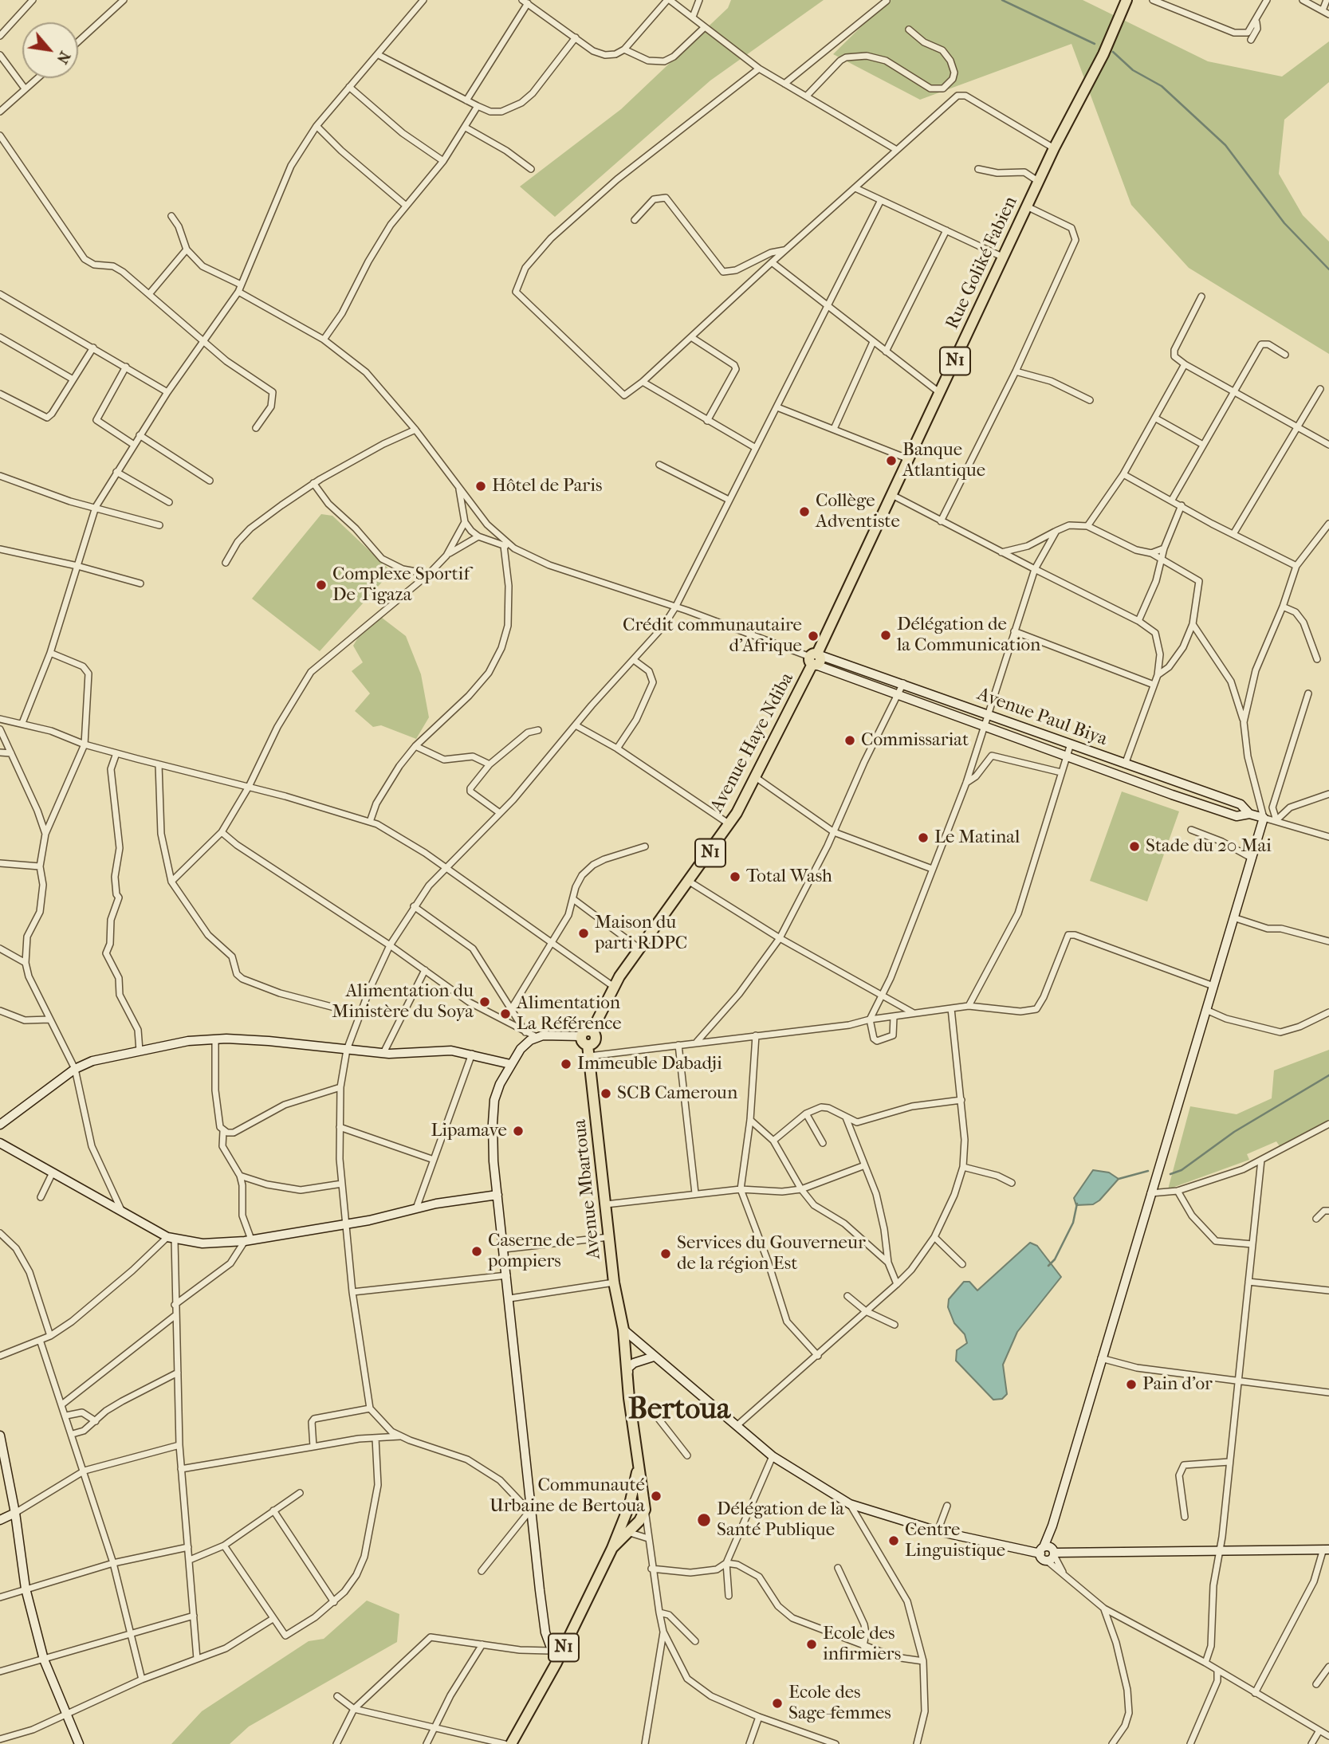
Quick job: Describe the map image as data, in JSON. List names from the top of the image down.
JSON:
{
  "streets": {
    "highway": [
      "Rue Goliké Fabien",
      "N1",
      "Avenue Haye Ndiba",
      "Avenue Mbartoua"
    ],
    "street": ["Avenue Paul Biya"]
  },
  "crossings": [
    ["Rue Goliké Fabien", "Avenue Paul Biya"],
    ["Rue Goliké Fabien", "Avenue Haye Ndiba"],
    ["N1", "Avenue Mbartoua"],
    ["Avenue Paul Biya", "Avenue Haye Ndiba"],
    ["Avenue Haye Ndiba", "Avenue Mbartoua"]
  ],
  "districts": ["Bertoua"],
  "places": [
    "Banque Atlantique",
    "Hôtel de Paris",
    "Collège Adventiste",
    "Complexe Sportif De Tigaza",
    "Délégation de la Communication",
    "Crédit communautaire d'Afrique",
    "Commissariat",
    "Le Matinal",
    "Stade du 20 Mai",
    "Total Wash",
    "Maison du parti RDPC",
    "Alimentation du Ministère du Soya",
    "Alimentation La Référence",
    "Immeuble Dabadji",
    "SCB Cameroun",
    "Lipamave",
    "Caserne de pompiers",
    "Services du Gouverneur de la région Est",
    "Pain d'or",
    "Communauté Urbaine de Bertoua",
    "Délégation de la Santé Publique",
    "Centre Linguistique",
    "Ecole des infirmiers",
    "Ecole des Sage-femmes"
  ],
  "north": "bottom right"
}
